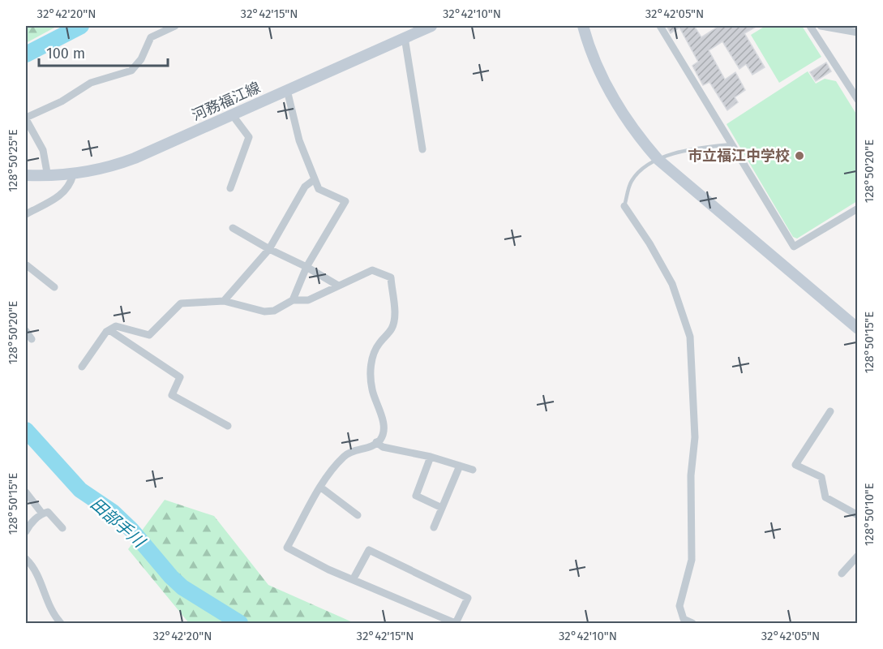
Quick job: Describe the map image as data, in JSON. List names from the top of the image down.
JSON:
{
  "streets": {
    "main road": ["河務福江線"]
  },
  "water": ["田部手川"],
  "places": ["市立福江中学校"],
  "scale_bar": "100 m",
  "coordinates": [
    "32°42'20\"N",
    "32°42'15\"N",
    "32°42'10\"N",
    "32°42'05\"N",
    "128°50'25\"E",
    "128°50'20\"E",
    "128°50'15\"E",
    "128°50'10\"E"
  ]
}
